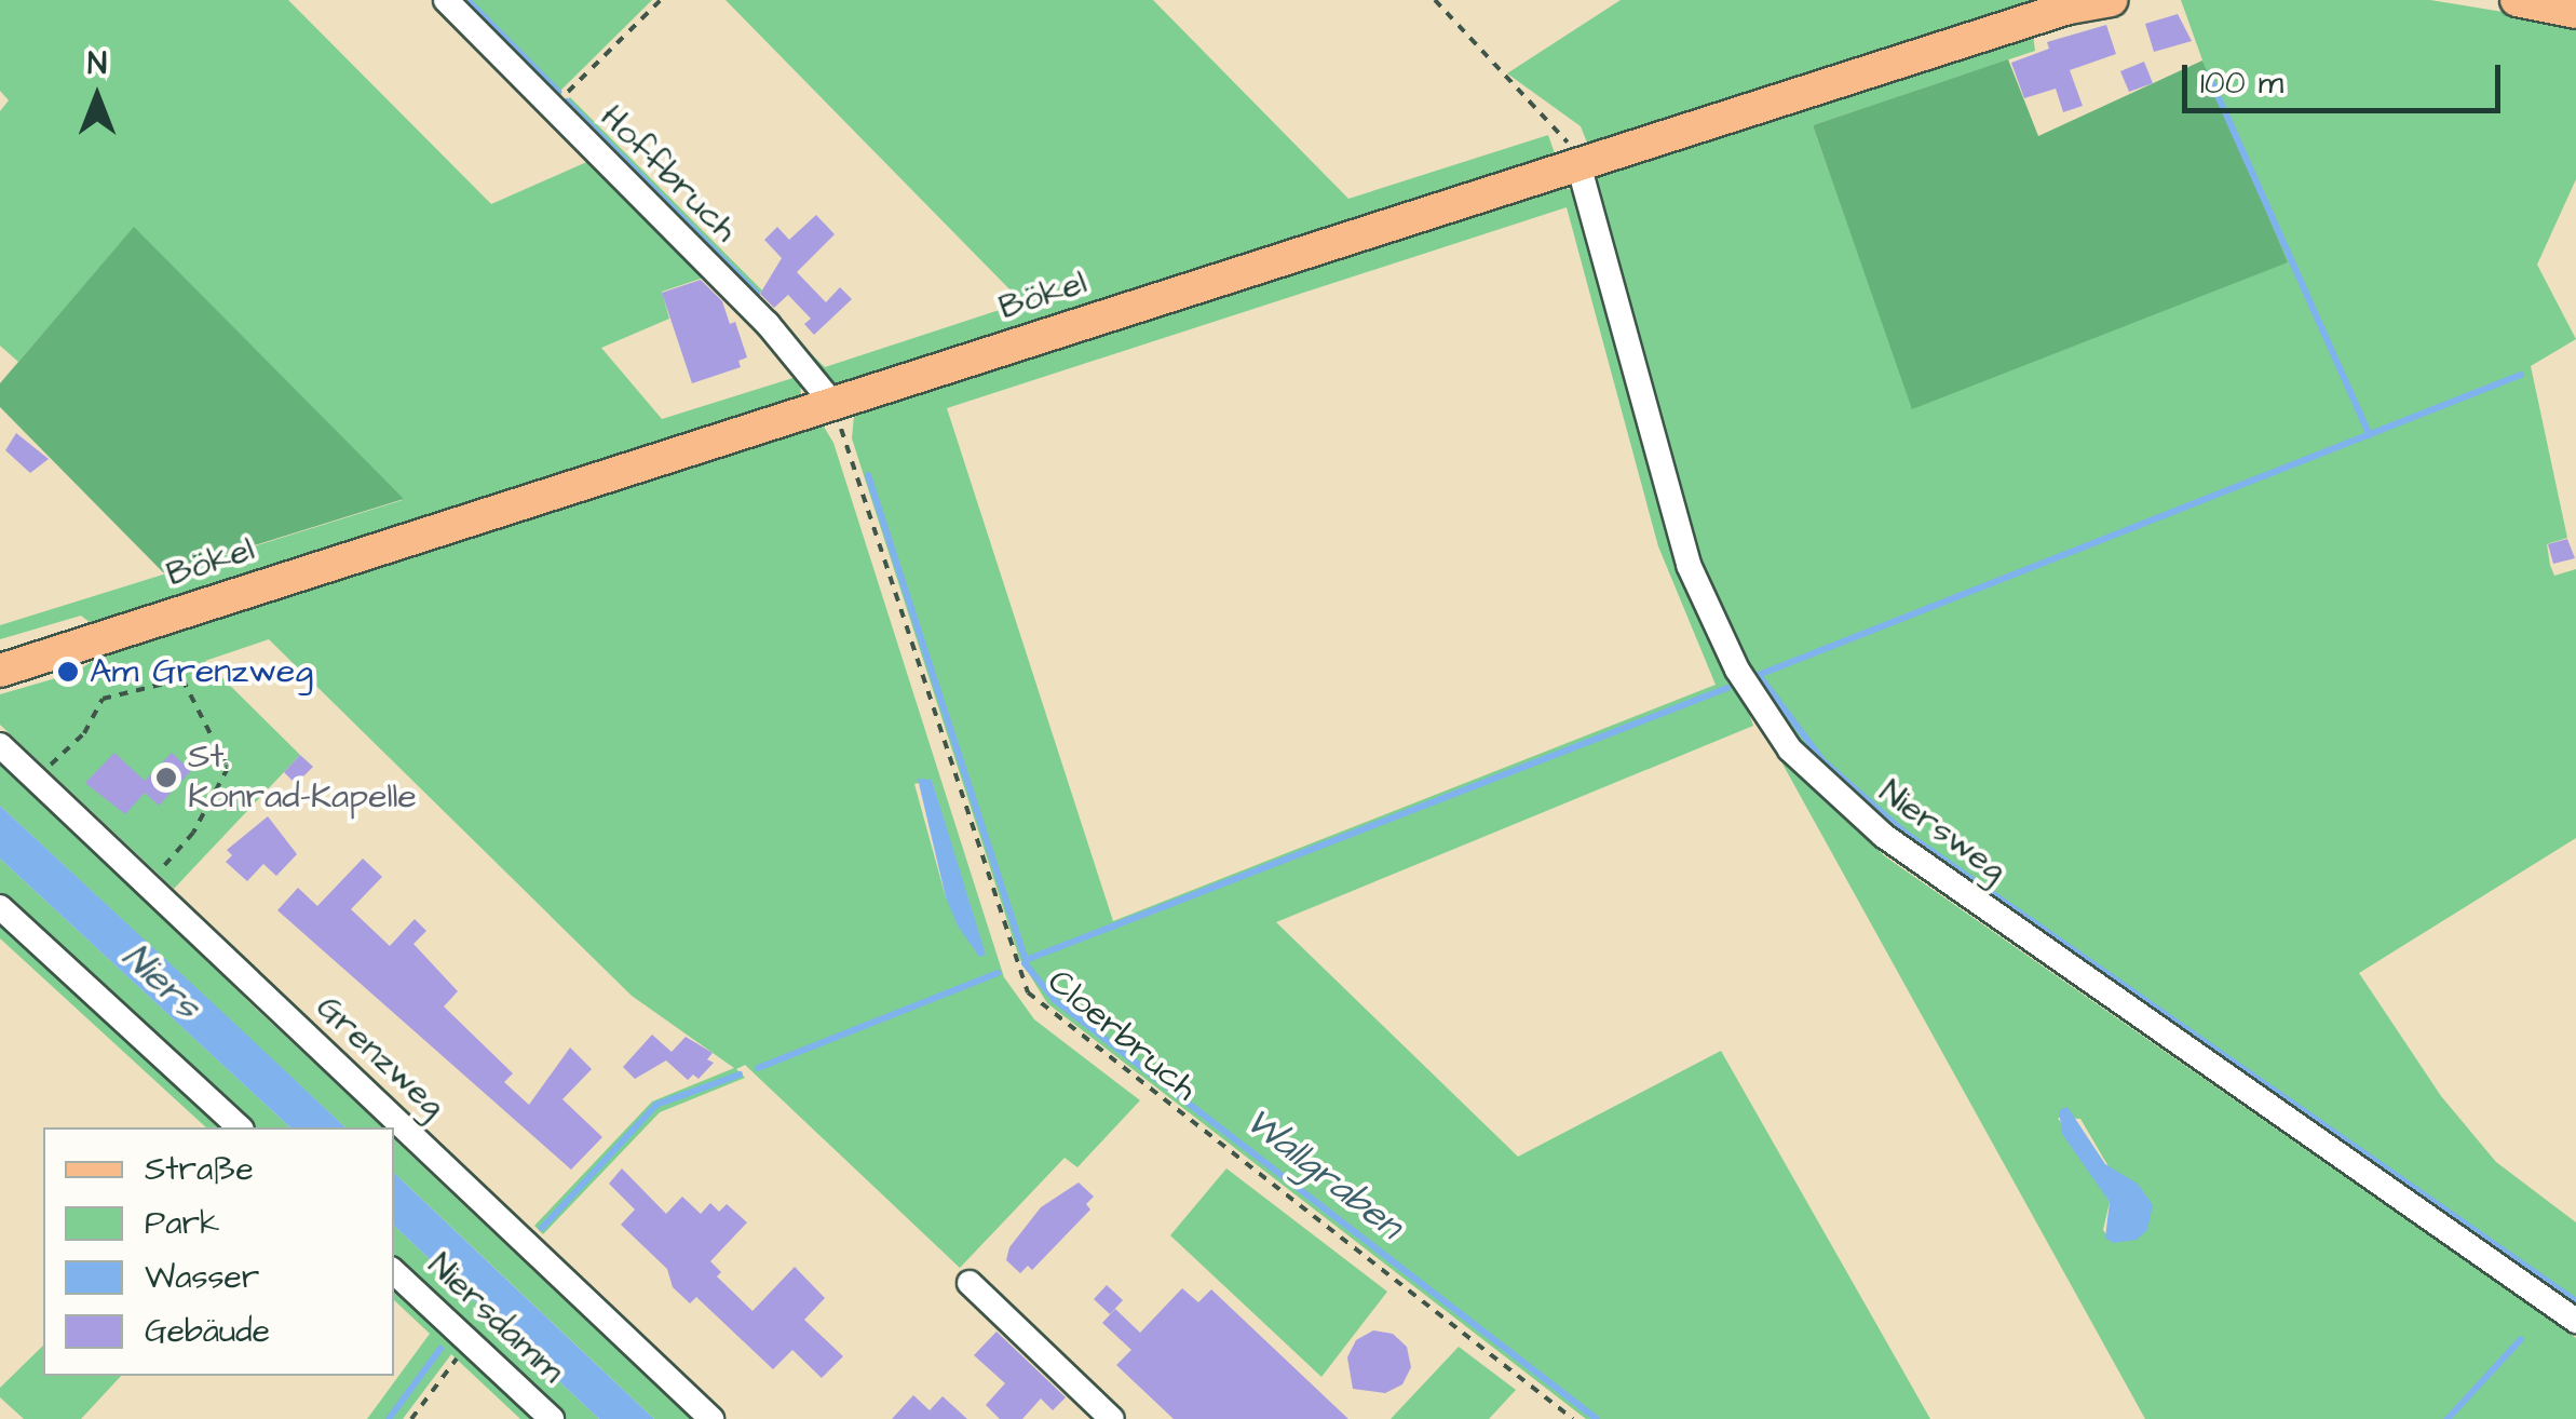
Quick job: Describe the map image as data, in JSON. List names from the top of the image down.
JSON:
{
  "streets": {
    "main road": ["Bökel"],
    "street": [
      "Hoffbruch",
      "Niersweg",
      "Grenzweg",
      "Niersdamm"
    ],
    "path": ["Cloerbruch"]
  },
  "crossings": [
    ["Hoffbruch", "Bökel"],
    ["Hoffbruch", "Cloerbruch"],
    ["Bökel", "Niersweg"],
    ["Bökel", "Cloerbruch"]
  ],
  "water": ["Niers", "Wallgraben"],
  "places": ["Am Grenzweg", "St. Konrad-Kapelle"],
  "legend": [
    "Straße",
    "Park",
    "Wasser",
    "Gebäude"
  ],
  "scale_bar": "100 m",
  "north": "top"
}
